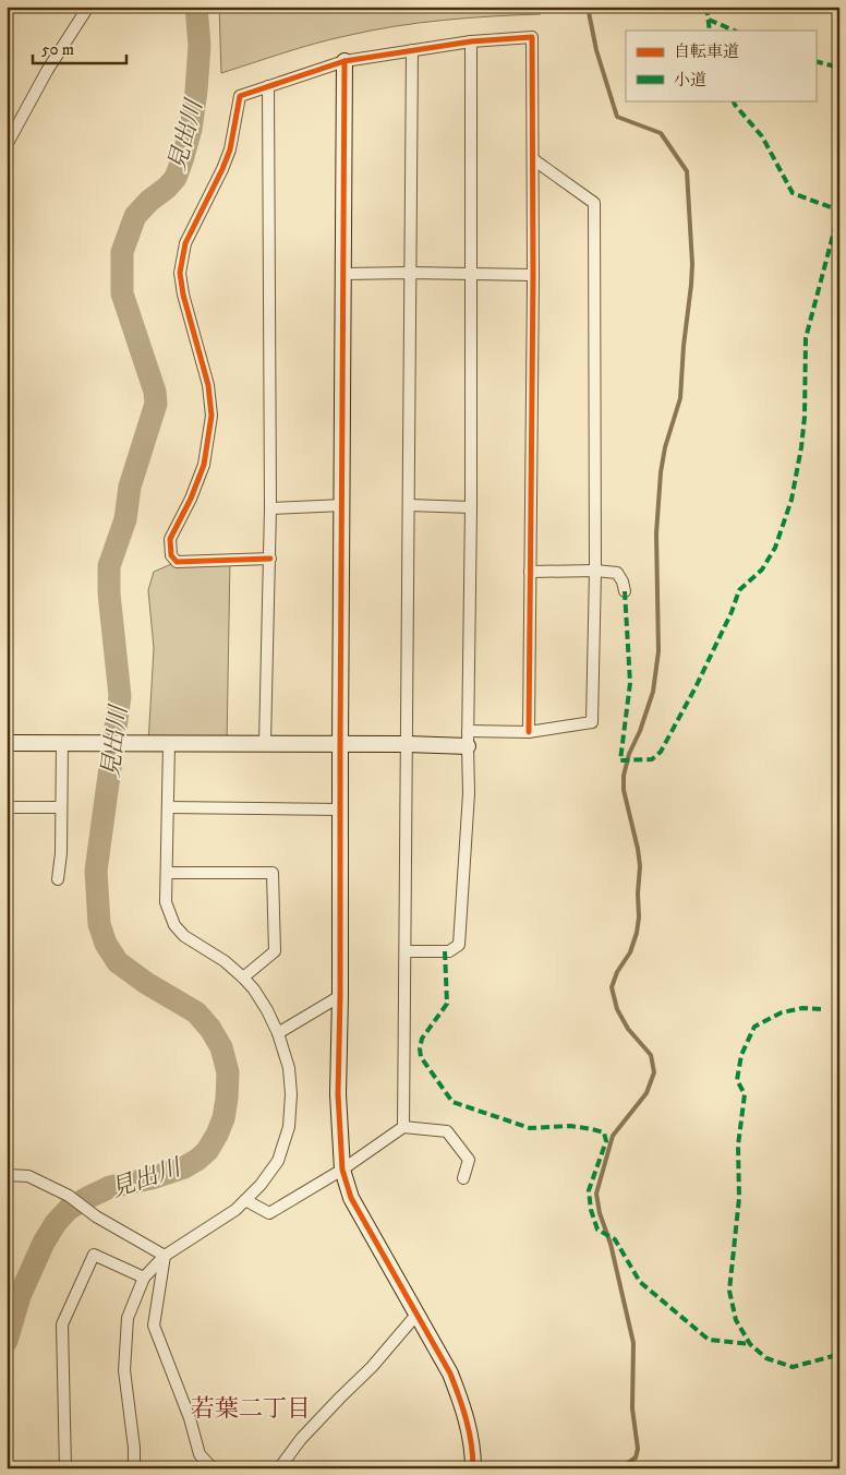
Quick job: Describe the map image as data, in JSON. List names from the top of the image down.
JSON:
{
  "districts": ["若葉二丁目"],
  "water": ["見出川"],
  "legend": ["自転車道", "小道"],
  "scale_bar": "50 m"
}
